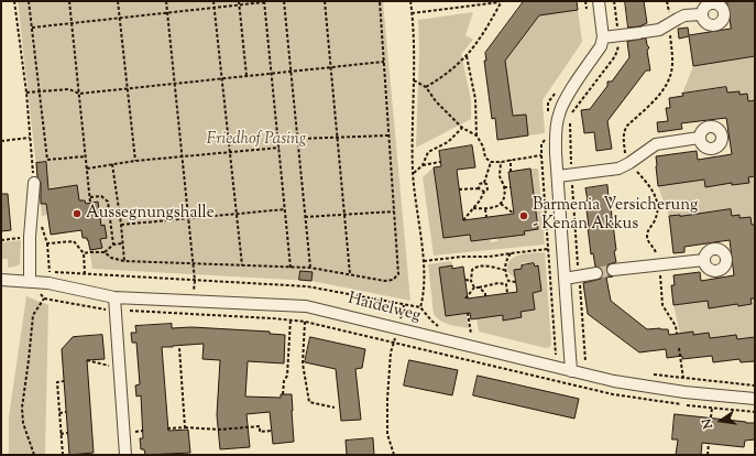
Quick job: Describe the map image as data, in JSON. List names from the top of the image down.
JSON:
{
  "streets": {
    "street": ["Haidelweg"]
  },
  "parks": ["Friedhof Pasing"],
  "places": ["Aussegnungshalle", "Barmenia Versicherung - Kenan Akkus"],
  "north": "left"
}
